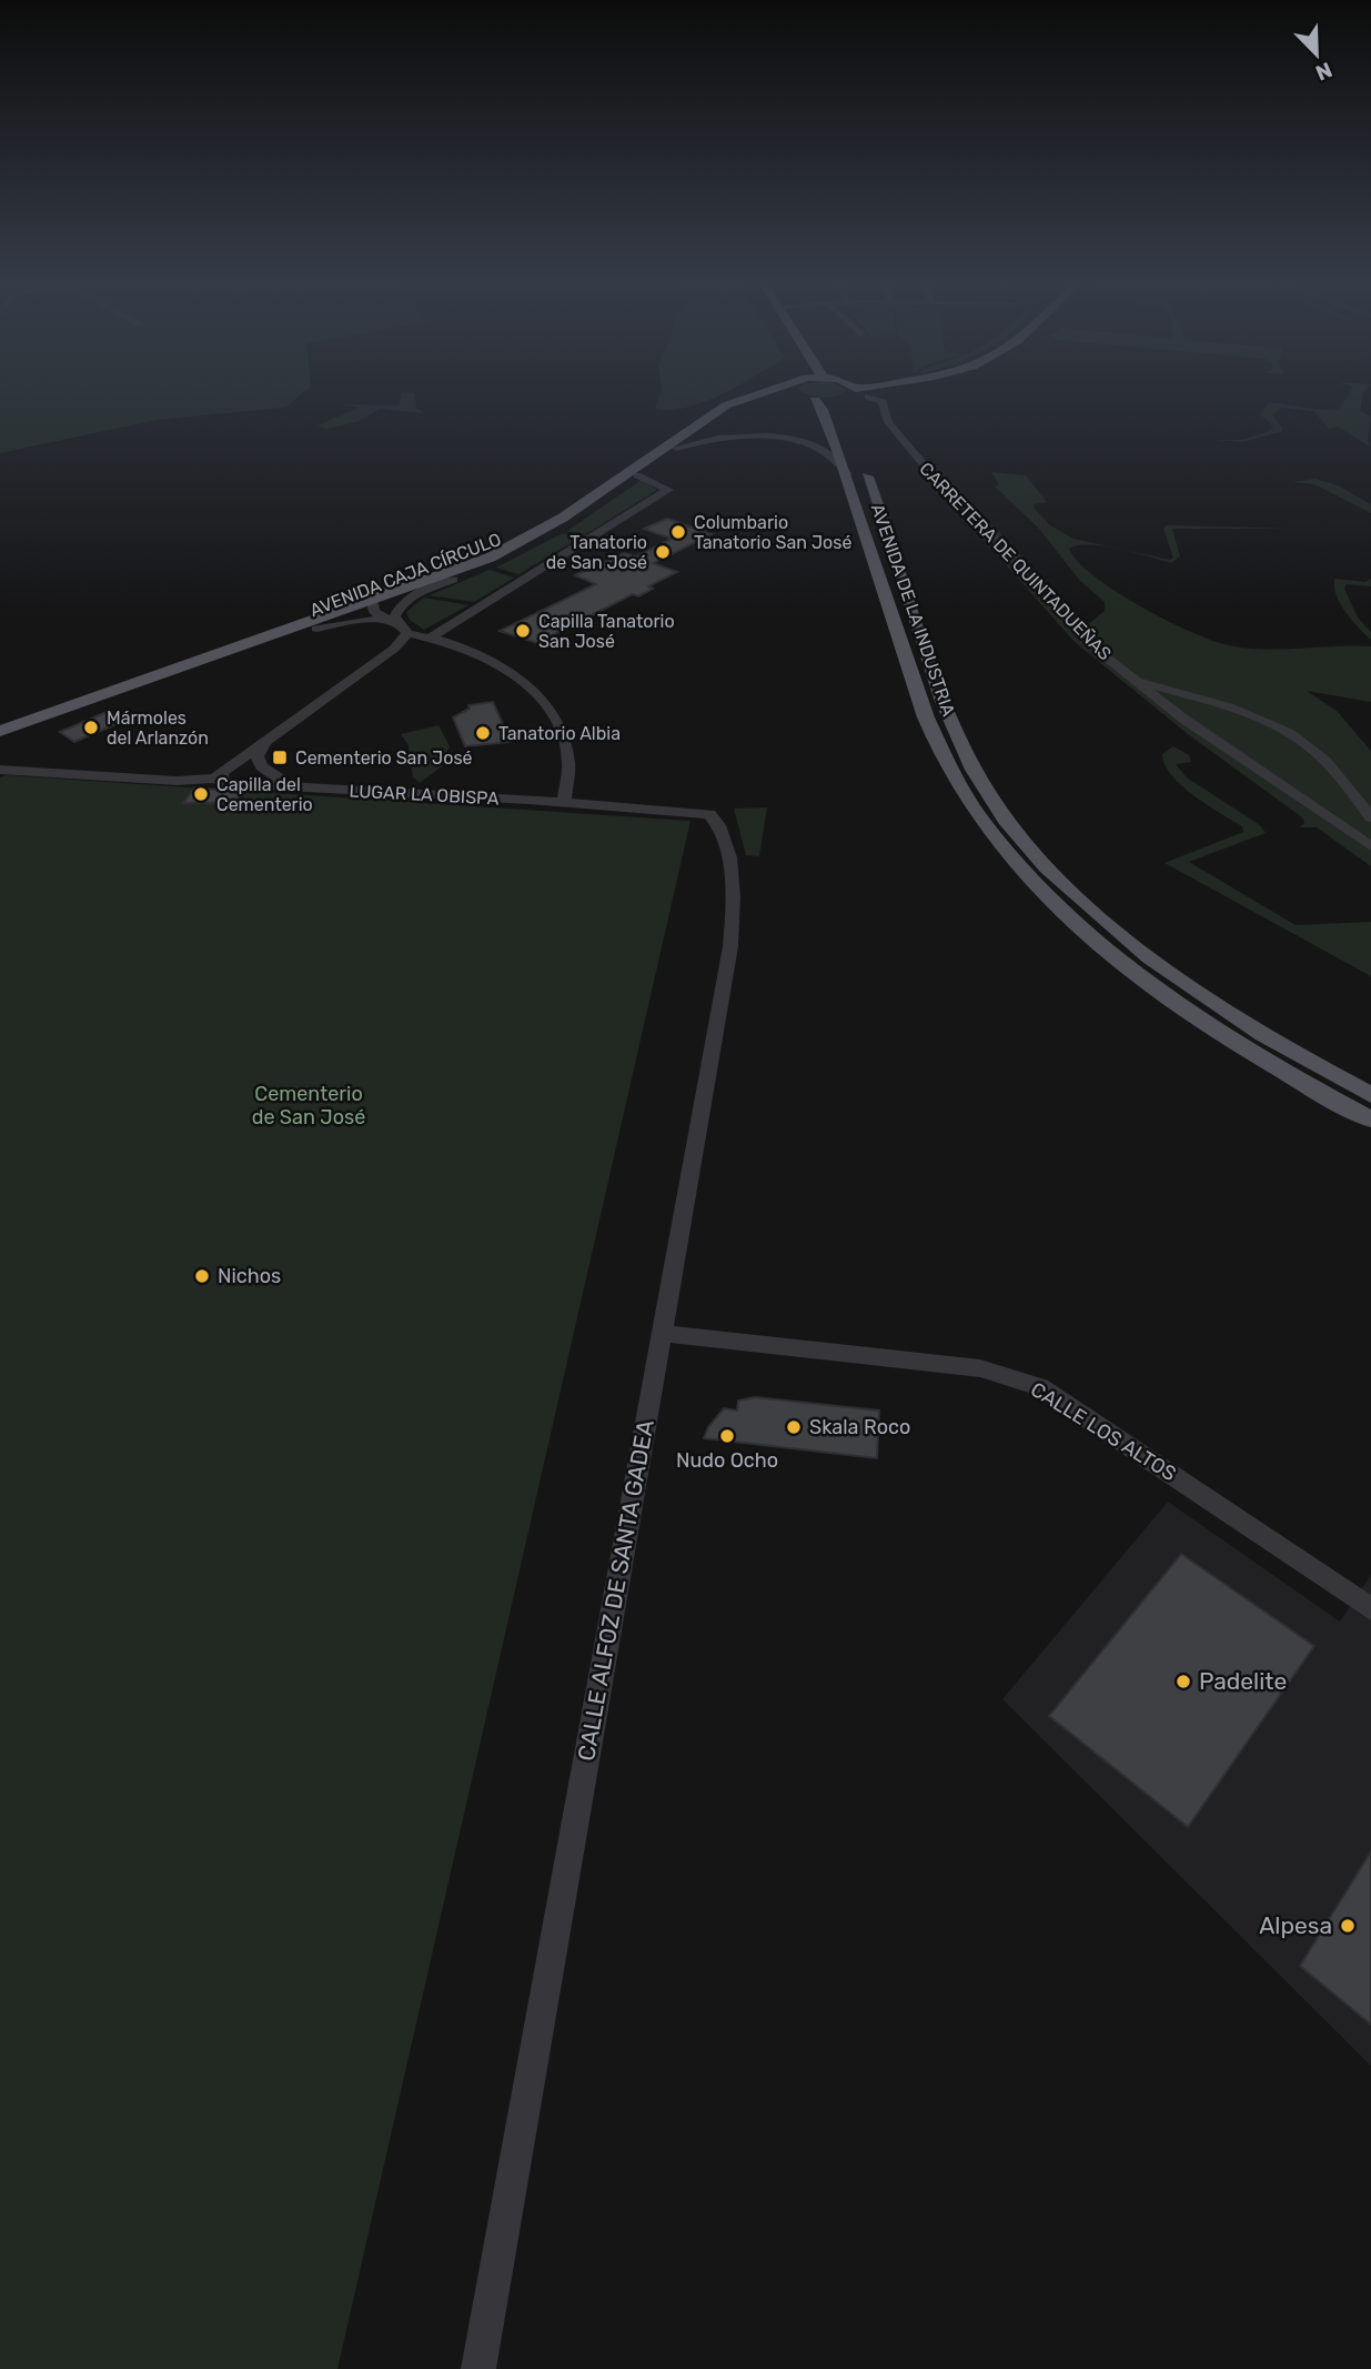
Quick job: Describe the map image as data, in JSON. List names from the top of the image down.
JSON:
{
  "streets": {
    "main road": ["AVENIDA CAJA CÍRCULO", "AVENIDA DE LA INDUSTRIA"],
    "street": [
      "CARRETERA DE QUINTADUEÑAS",
      "LUGAR LA OBISPA",
      "CALLE LOS ALTOS",
      "CALLE ALFOZ DE SANTA GADEA"
    ]
  },
  "crossings": [
    ["AVENIDA CAJA CÍRCULO", "AVENIDA DE LA INDUSTRIA"],
    ["LUGAR LA OBISPA", "CALLE ALFOZ DE SANTA GADEA"],
    ["CALLE LOS ALTOS", "CALLE ALFOZ DE SANTA GADEA"]
  ],
  "parks": ["Cementerio de San José"],
  "places": {
    "other": [
      "Columbario Tanatorio San José",
      "Tanatorio de San José",
      "Capilla Tanatorio San José",
      "Mármoles del Arlanzón",
      "Tanatorio Albia",
      "Capilla del Cementerio",
      "Nichos",
      "Skala Roco",
      "Nudo Ocho",
      "Padelite",
      "Alpesa"
    ],
    "transit": ["Cementerio San José"]
  },
  "north": "bottom right"
}
